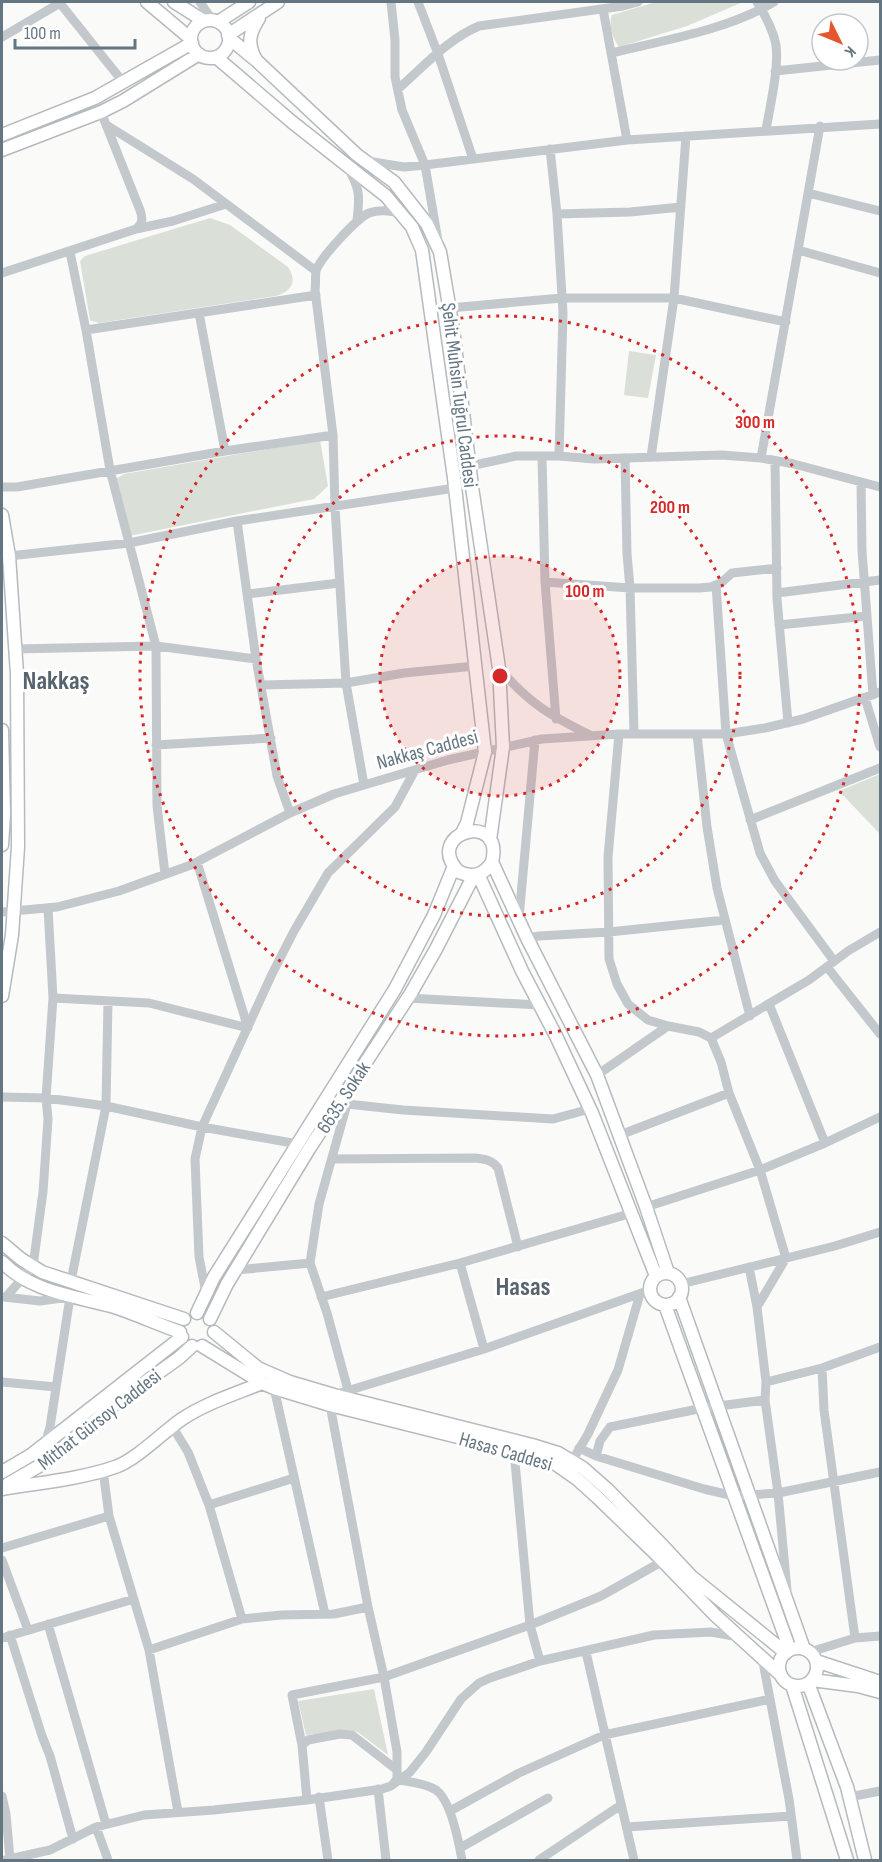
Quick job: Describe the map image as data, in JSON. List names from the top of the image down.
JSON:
{
  "streets": {
    "main road": [
      "Şehit Muhsin Tuğrul Caddesi",
      "6635. Sokak",
      "Mithat Gürsoy Caddesi",
      "Hasas Caddesi"
    ],
    "street": ["Nakkaş Caddesi"]
  },
  "crossings": [
    ["Şehit Muhsin Tuğrul Caddesi", "Nakkaş Caddesi"],
    ["Şehit Muhsin Tuğrul Caddesi", "6635. Sokak"],
    ["6635. Sokak", "Mithat Gürsoy Caddesi"],
    ["6635. Sokak", "Hasas Caddesi"],
    ["Mithat Gürsoy Caddesi", "Hasas Caddesi"]
  ],
  "districts": ["Nakkaş", "Hasas"],
  "scale_bar": "100 m",
  "north": "bottom right",
  "rings": ["300 m", "200 m", "100 m"]
}
